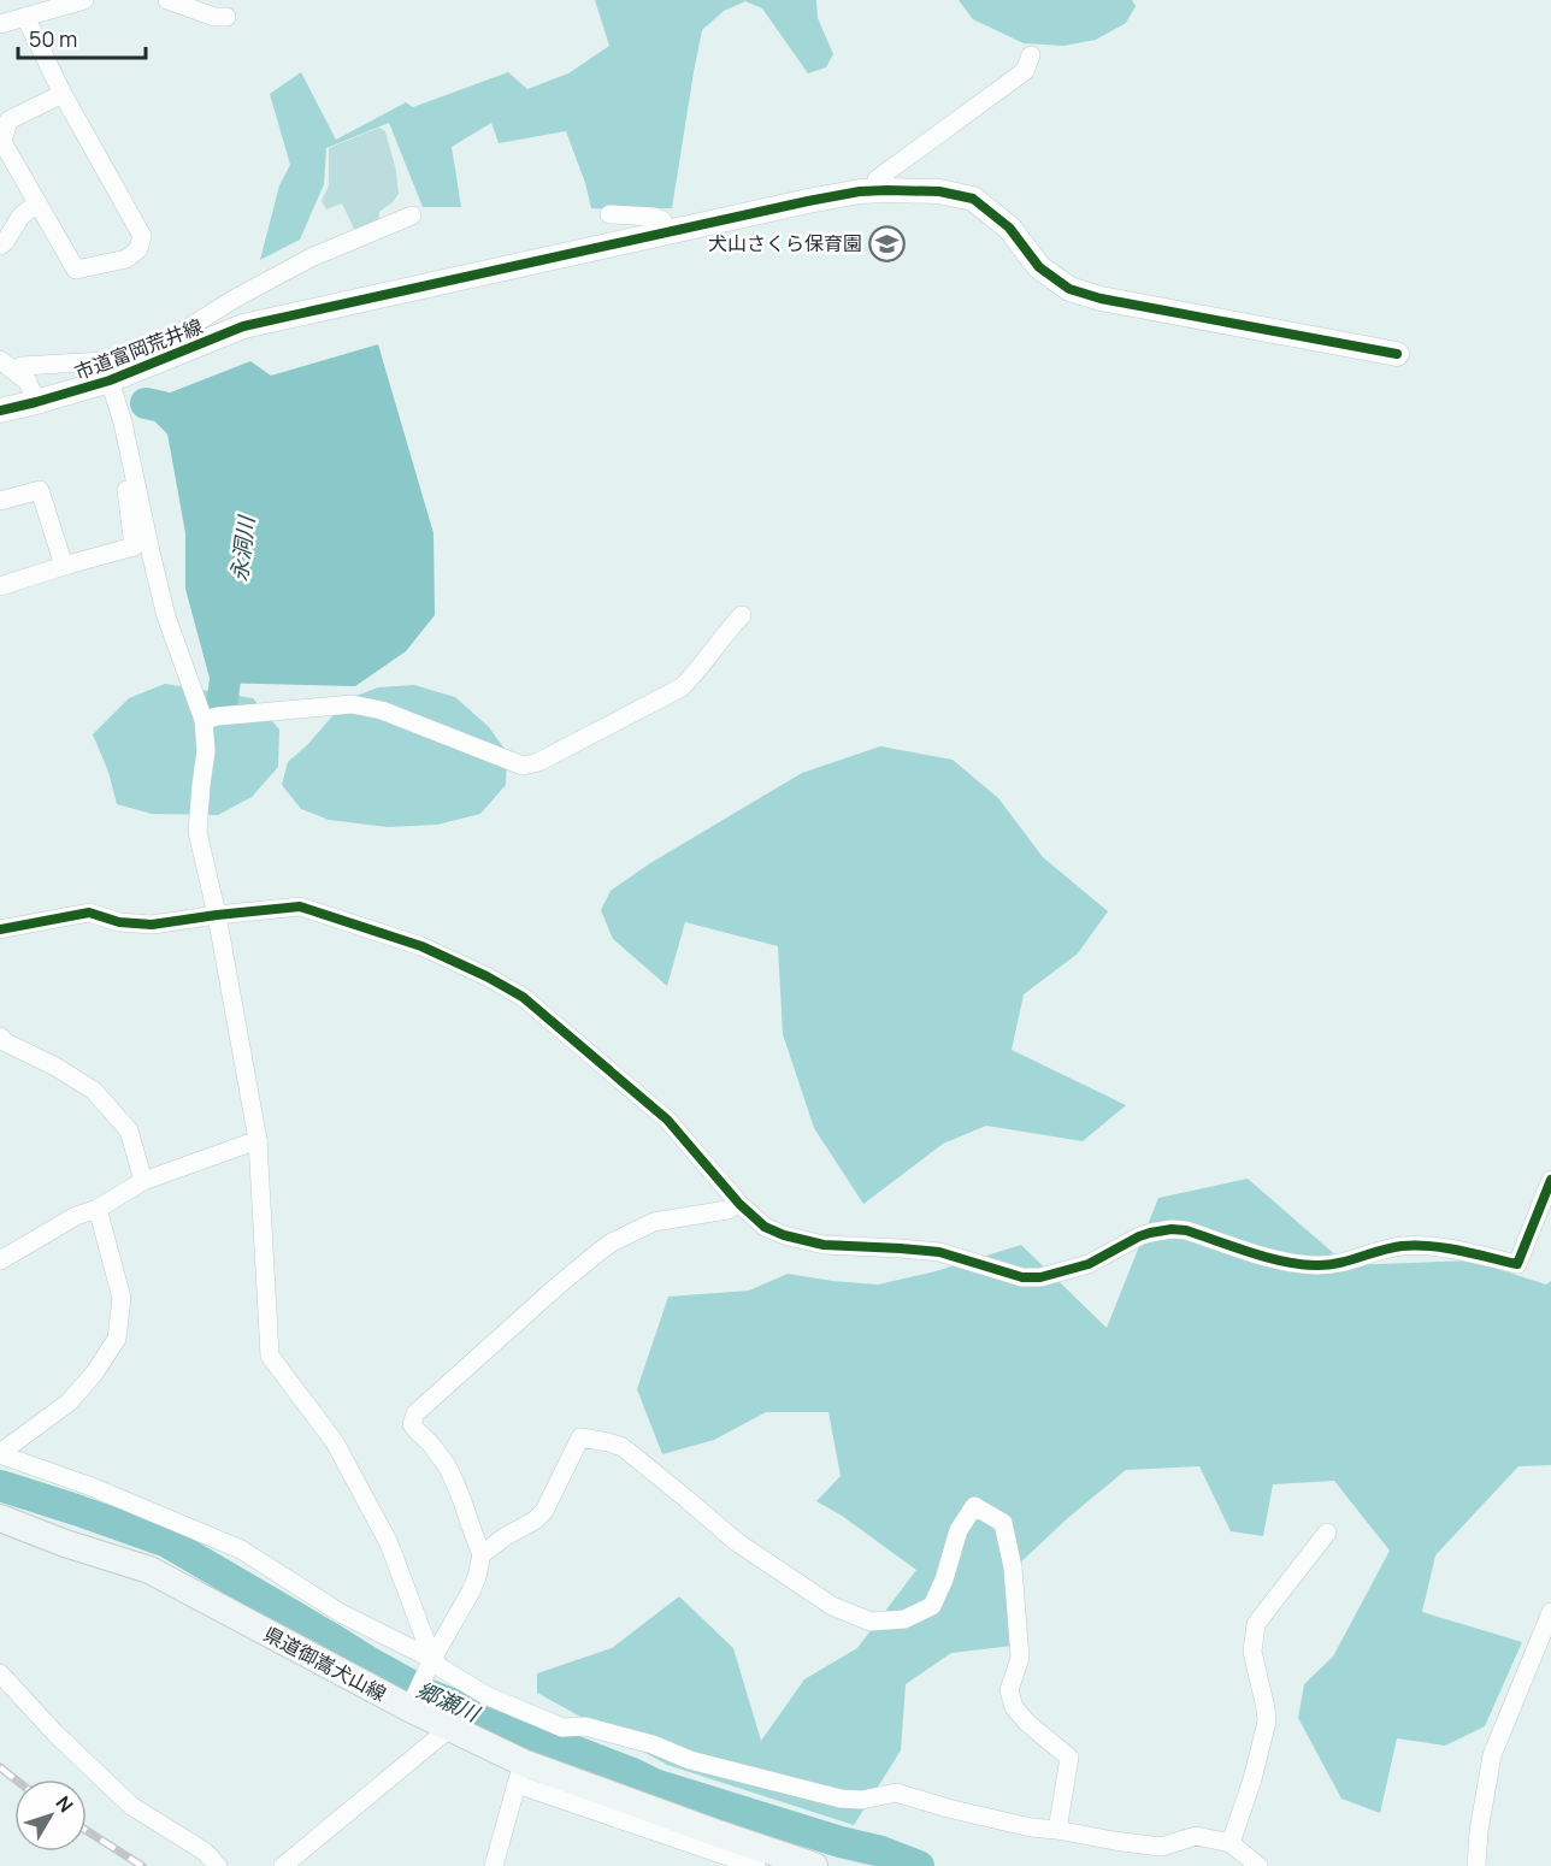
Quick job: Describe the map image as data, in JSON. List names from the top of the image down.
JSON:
{
  "streets": {
    "main road": ["県道御嵩犬山線"],
    "street": ["市道富岡荒井線"]
  },
  "water": ["永洞川", "郷瀬川"],
  "places": {
    "school or university": ["犬山さくら保育園"]
  },
  "scale_bar": "50 m",
  "north": "top right"
}
